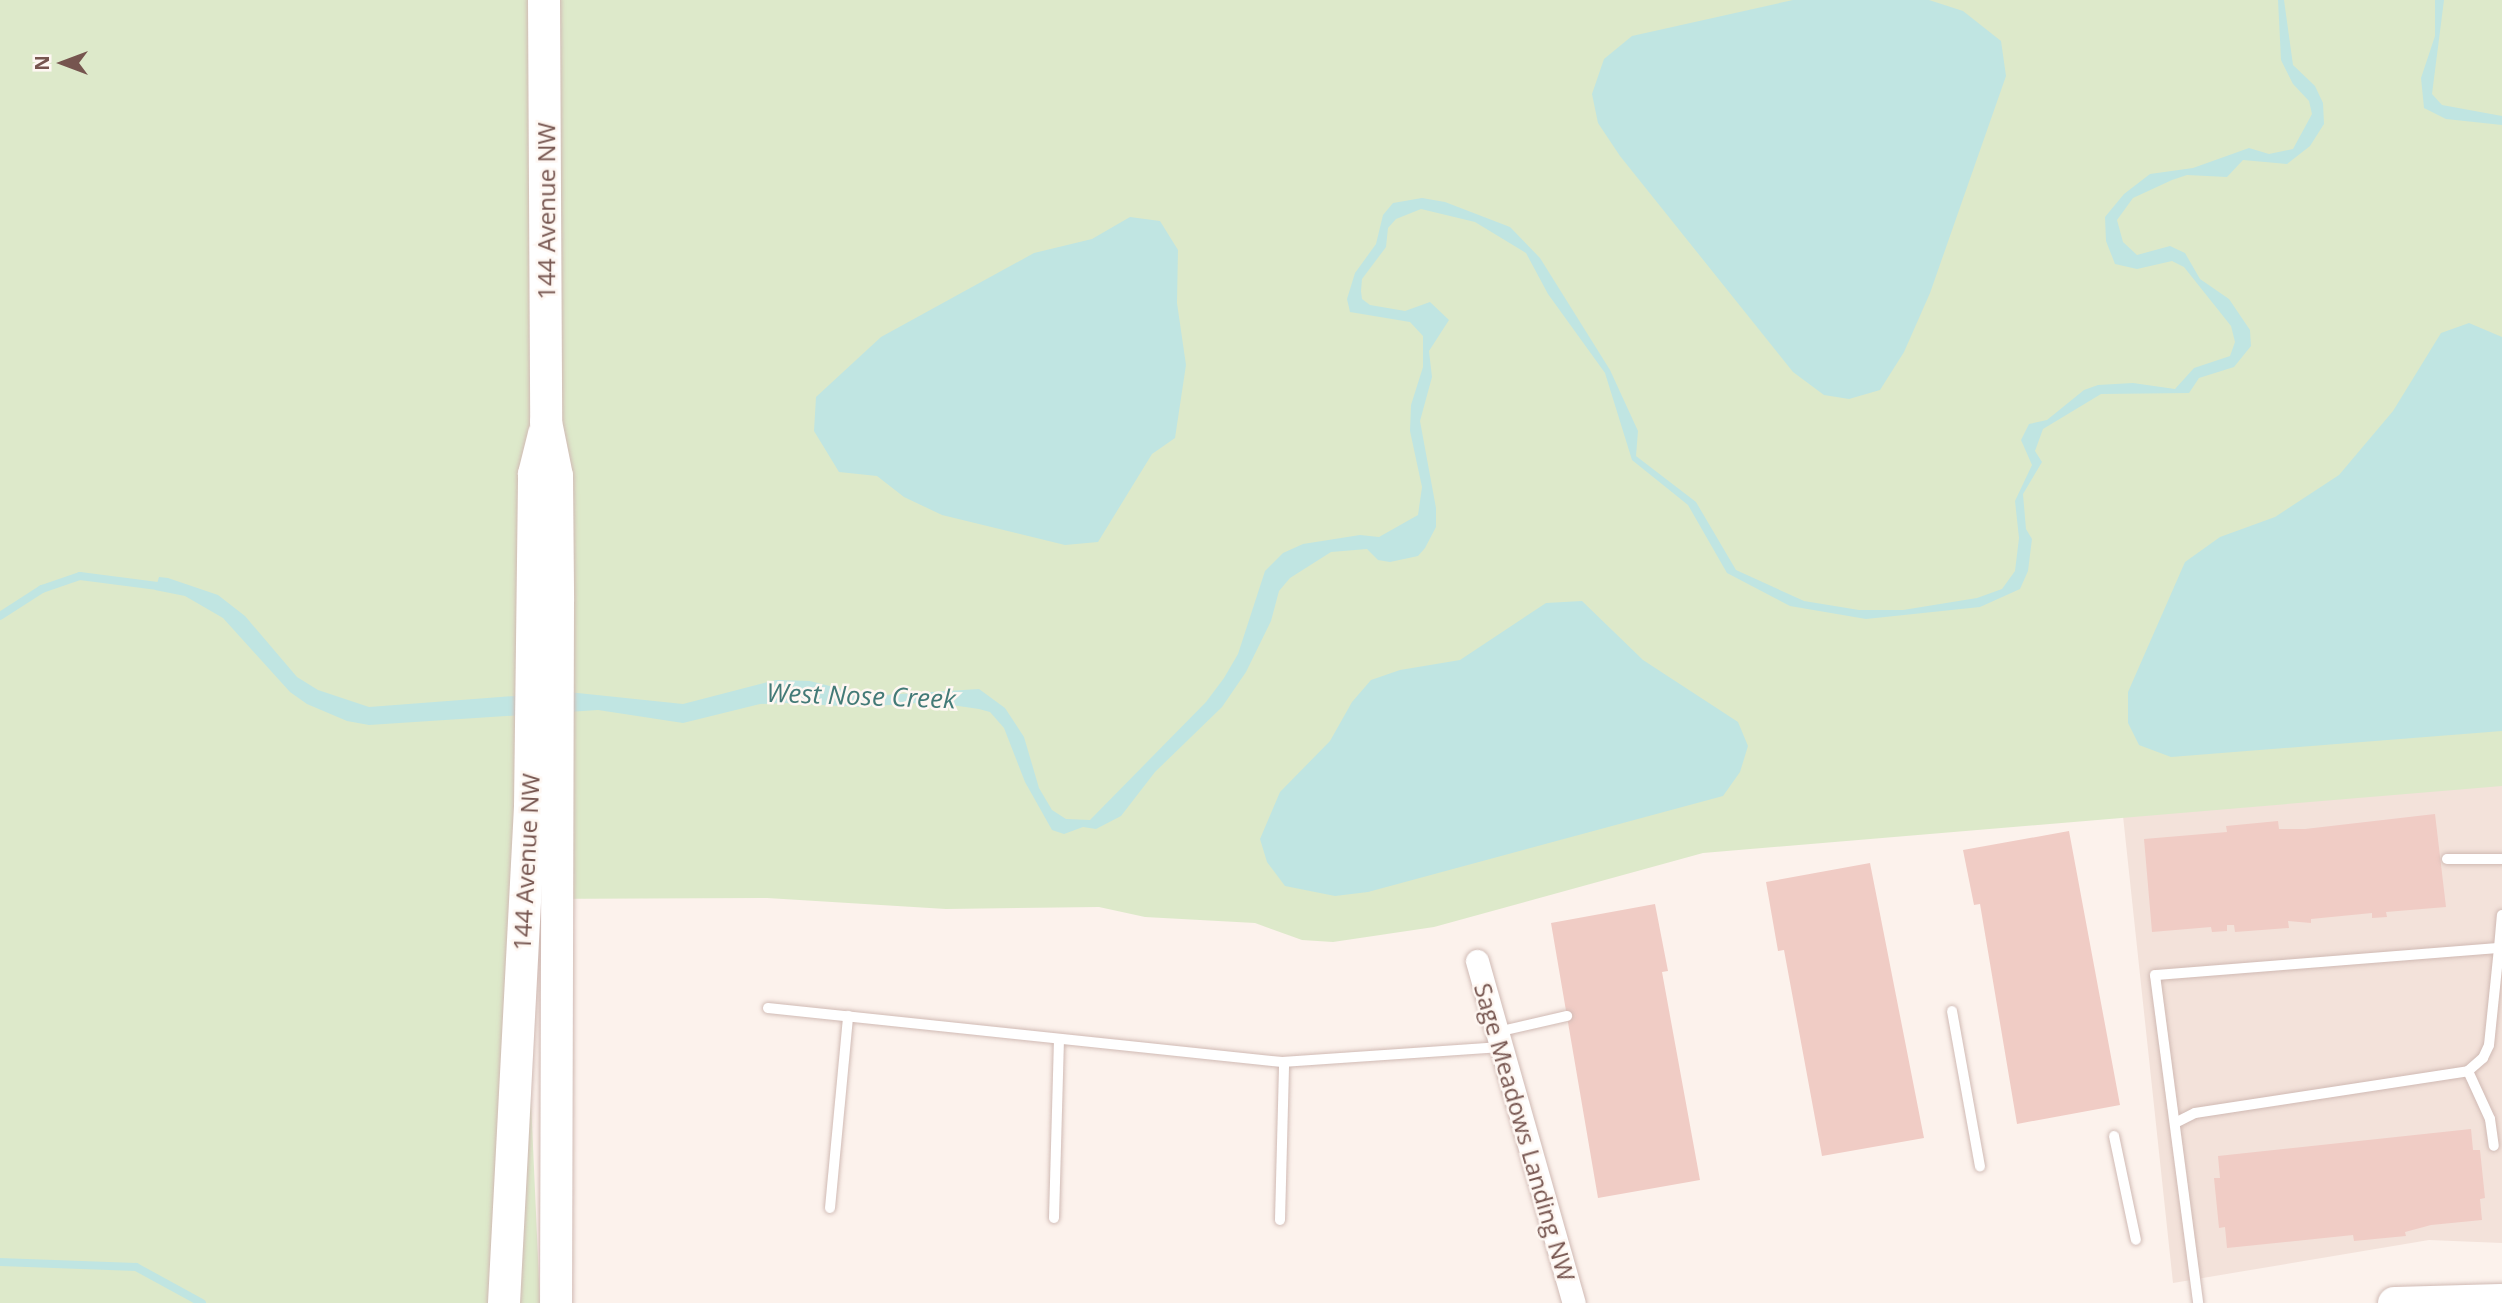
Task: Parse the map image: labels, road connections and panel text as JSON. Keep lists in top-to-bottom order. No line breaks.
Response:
{"streets":{"main road":["144 Avenue NW"],"street":["Sage Meadows Landing NW"]},"water":["West Nose Creek"],"north":"left"}
